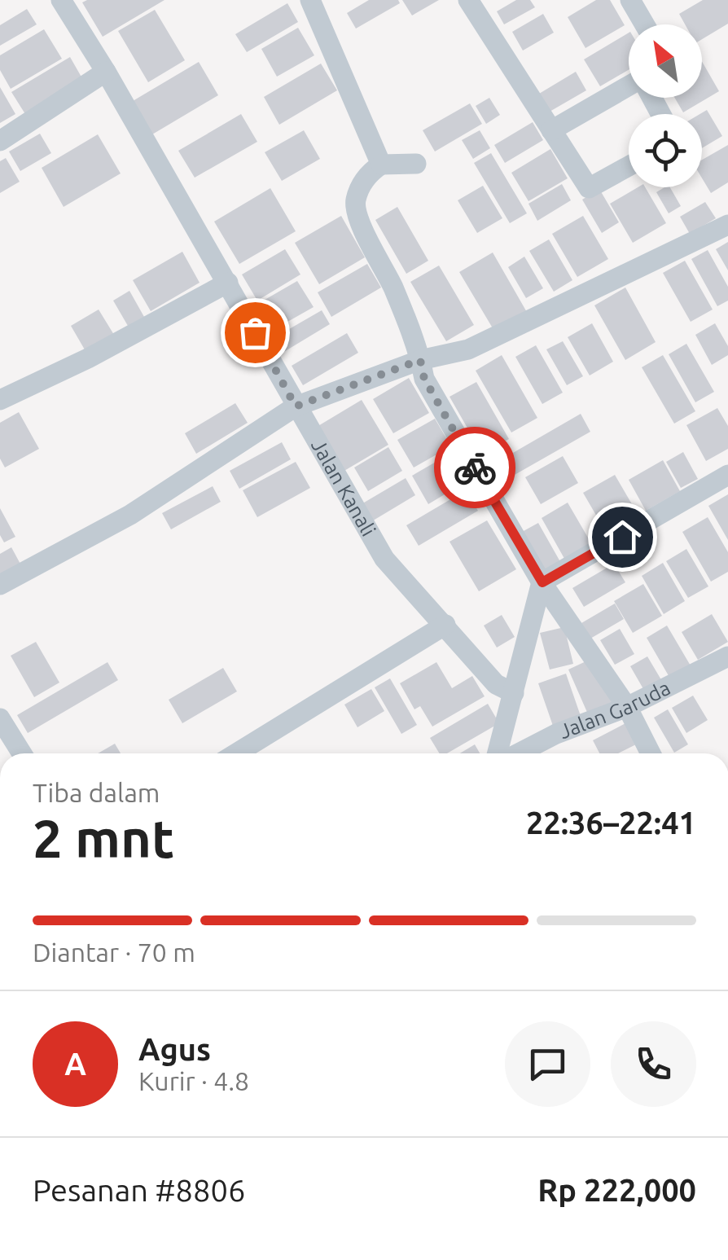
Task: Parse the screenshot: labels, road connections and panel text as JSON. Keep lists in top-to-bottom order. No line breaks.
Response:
{"streets":{"street":["Jalan Kanali","Jalan Garuda"]},"north":"top left","page":{"heading":["2 mnt","Tiba dalam","22:36–22:41"],"panel":["Agus","Kurir · 4.8","Pesanan #8806","Rp 222,000"],"bar":"Diantar · 70 m","round":"A"}}
